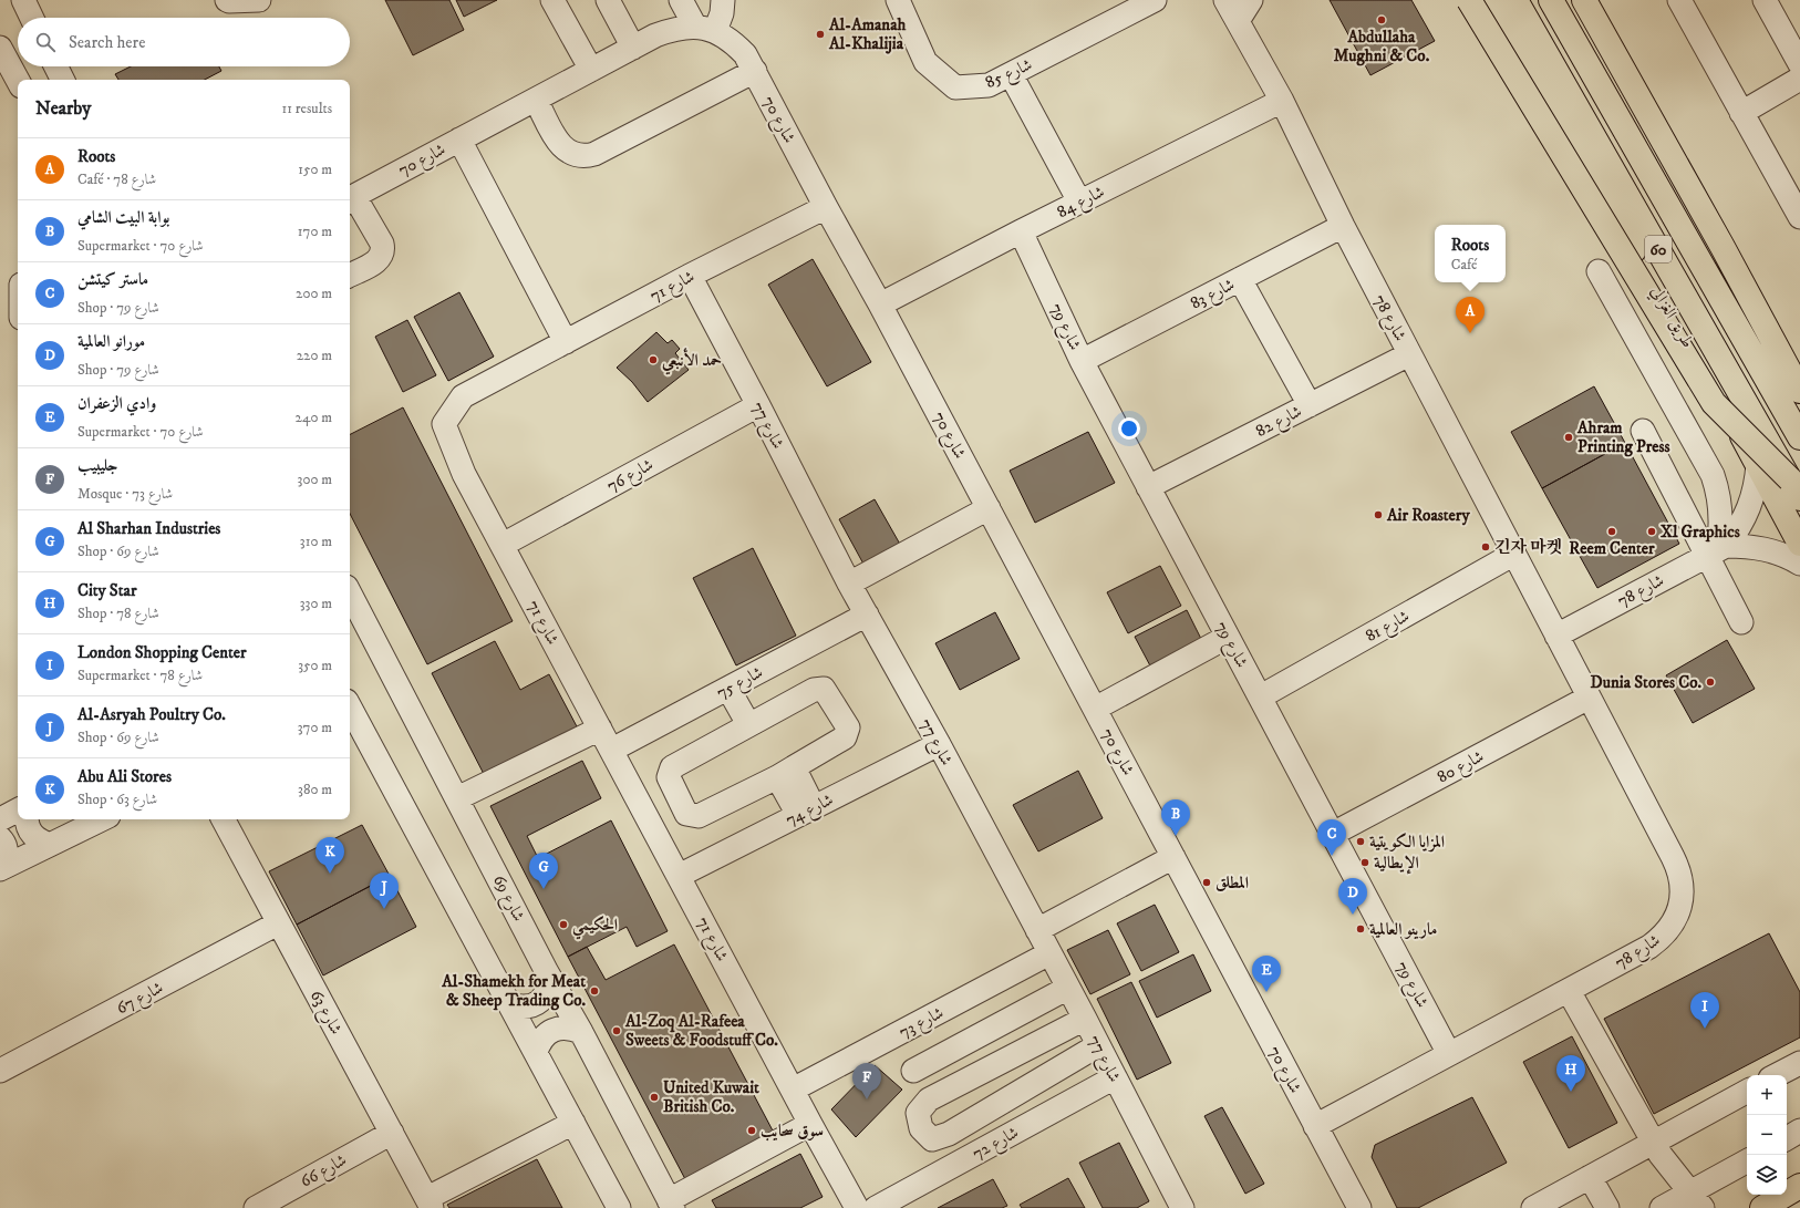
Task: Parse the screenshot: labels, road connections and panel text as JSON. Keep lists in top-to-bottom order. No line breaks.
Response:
{"streets":{"main road":["60","طريق الغزالي"],"street":["شارع 85","شارع 70","شارع 84","شارع 71","شارع 83","شارع 78","شارع 79","شارع 82","شارع 77","شارع 76","شارع 81","شارع 75","شارع 80","شارع 74","شارع 69","شارع 67","شارع 63","شارع 73","شارع 72","شارع 66"]},"crossings":[["شارع 70","شارع 84"],["شارع 70","شارع 71"],["شارع 70","شارع 78"],["شارع 84","شارع 78"],["شارع 84","شارع 79"],["شارع 71","شارع 77"],["شارع 71","شارع 76"],["شارع 71","شارع 75"],["شارع 71","شارع 74"],["شارع 71","شارع 73"],["شارع 83","شارع 78"],["شارع 83","شارع 79"],["طريق الغزالي","شارع 78"],["شارع 78","شارع 79"],["شارع 78","شارع 82"],["شارع 78","شارع 81"],["شارع 78","شارع 80"],["شارع 79","شارع 82"],["شارع 79","شارع 81"],["شارع 79","شارع 80"],["شارع 77","شارع 76"],["شارع 77","شارع 75"],["شارع 77","شارع 74"],["شارع 77","شارع 73"],["شارع 77","شارع 72"],["شارع 67","شارع 63"],["شارع 63","شارع 66"]],"places":["Abdullaha Mughni & Co.","Al-Amanah Al-Khalijia","حمد الأنبعي","Ahram Printing Press","Air Roastery","Reem Center","Xl Graphics","긴자 마켓","Dunia Stores Co.","المزايا الكويتية","الإيطالية","المطلق","الحكيمي","مارينو العالمية","Al-Shamekh for Meat & Sheep Trading Co.","Al-Zoq Al-Rafeea Sweets & Foodstuff Co.","United Kuwait British Co.","سوق سحايب"],"page":{"search":"Search here","heading":["Nearby","11 results"],"list":[{"mark":"A","name":"Roots","note":"Café · شارع 78","value":"150 m"},{"mark":"B","name":"بوابة البيت الشامي","note":"Supermarket · شارع 70","value":"170 m"},{"mark":"C","name":"ماستر كيتشن","note":"Shop · شارع 79","value":"200 m"},{"mark":"D","name":"مورانو العالمية","note":"Shop · شارع 79","value":"220 m"},{"mark":"E","name":"وادي الزعفران","note":"Supermarket · شارع 70","value":"240 m"},{"mark":"F","name":"جليبيب","note":"Mosque · شارع 73","value":"300 m"},{"mark":"G","name":"Al Sharhan Industries","note":"Shop · شارع 69","value":"310 m"},{"mark":"H","name":"City Star","note":"Shop · شارع 78","value":"330 m"},{"mark":"I","name":"London Shopping Center","note":"Supermarket · شارع 78","value":"350 m"},{"mark":"J","name":"Al-Asryah Poultry Co.","note":"Shop · شارع 69","value":"370 m"},{"mark":"K","name":"Abu Ali Stores","note":"Shop · شارع 63","value":"380 m"}],"popup":["Roots","Café"],"pins":["A","B","C","K","G","J","D","E","I","H","F"],"map_buttons":["+","−"]}}
